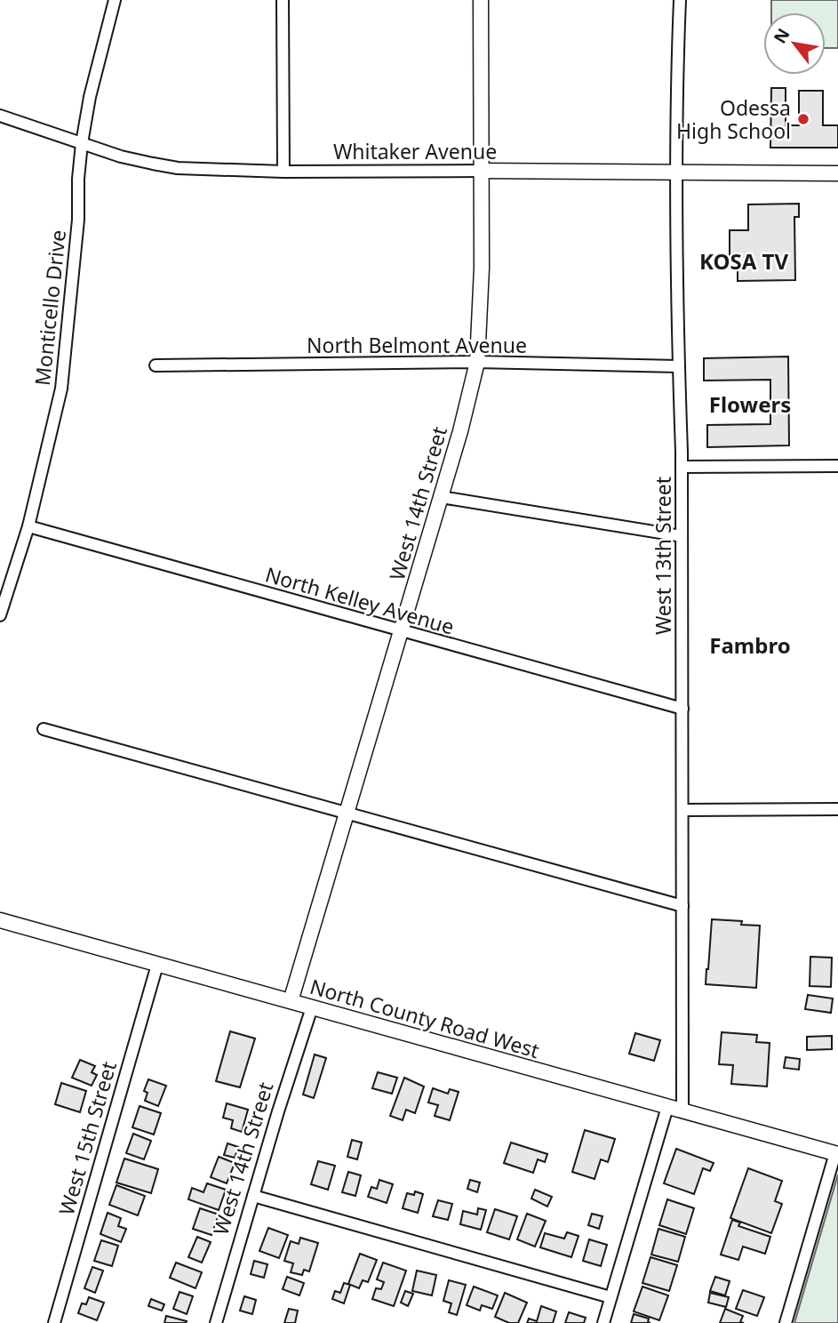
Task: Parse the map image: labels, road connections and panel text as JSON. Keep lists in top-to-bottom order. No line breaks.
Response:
{"streets":{"street":["Whitaker Avenue","Monticello Drive","North Belmont Avenue","West 14th Street","West 13th Street","North Kelley Avenue","North County Road West","West 15th Street"]},"crossings":[["Whitaker Avenue","Monticello Drive"],["Whitaker Avenue","West 14th Street"],["Whitaker Avenue","West 13th Street"],["Monticello Drive","North Kelley Avenue"],["North Belmont Avenue","West 14th Street"],["North Belmont Avenue","West 13th Street"],["West 14th Street","North Kelley Avenue"],["West 14th Street","North County Road West"],["West 13th Street","North Kelley Avenue"],["West 13th Street","North County Road West"],["North County Road West","West 15th Street"]],"districts":["KOSA TV","Flowers","Fambro"],"places":["Odessa High School"],"north":"top left"}
